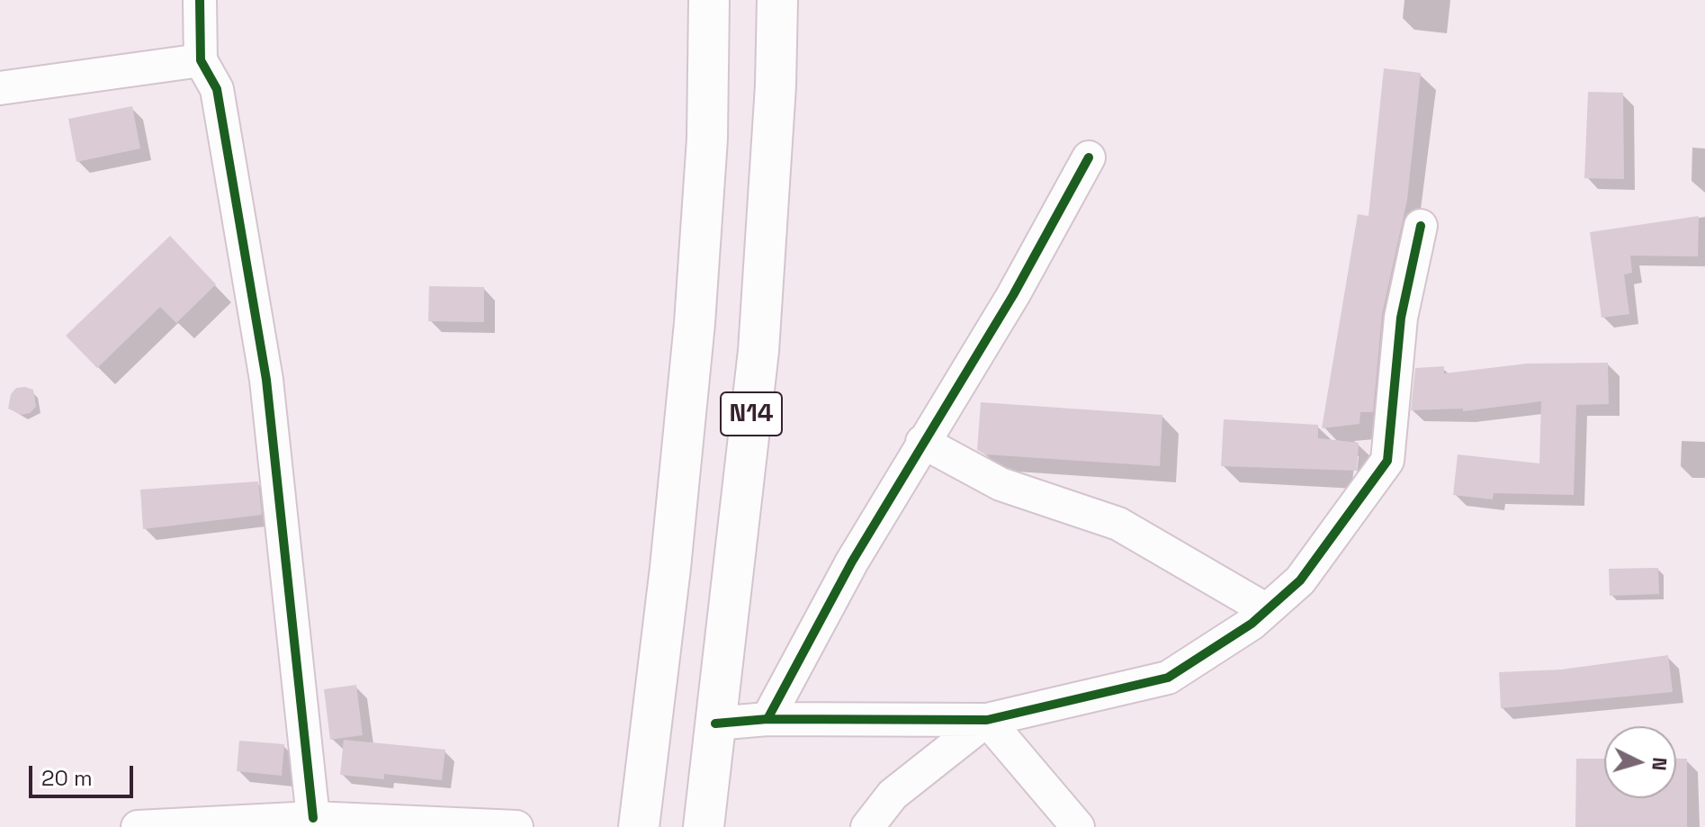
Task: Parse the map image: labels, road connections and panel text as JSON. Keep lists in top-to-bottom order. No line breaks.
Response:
{"streets":{"main road":["N14"]},"scale_bar":"20 m","north":"right"}
